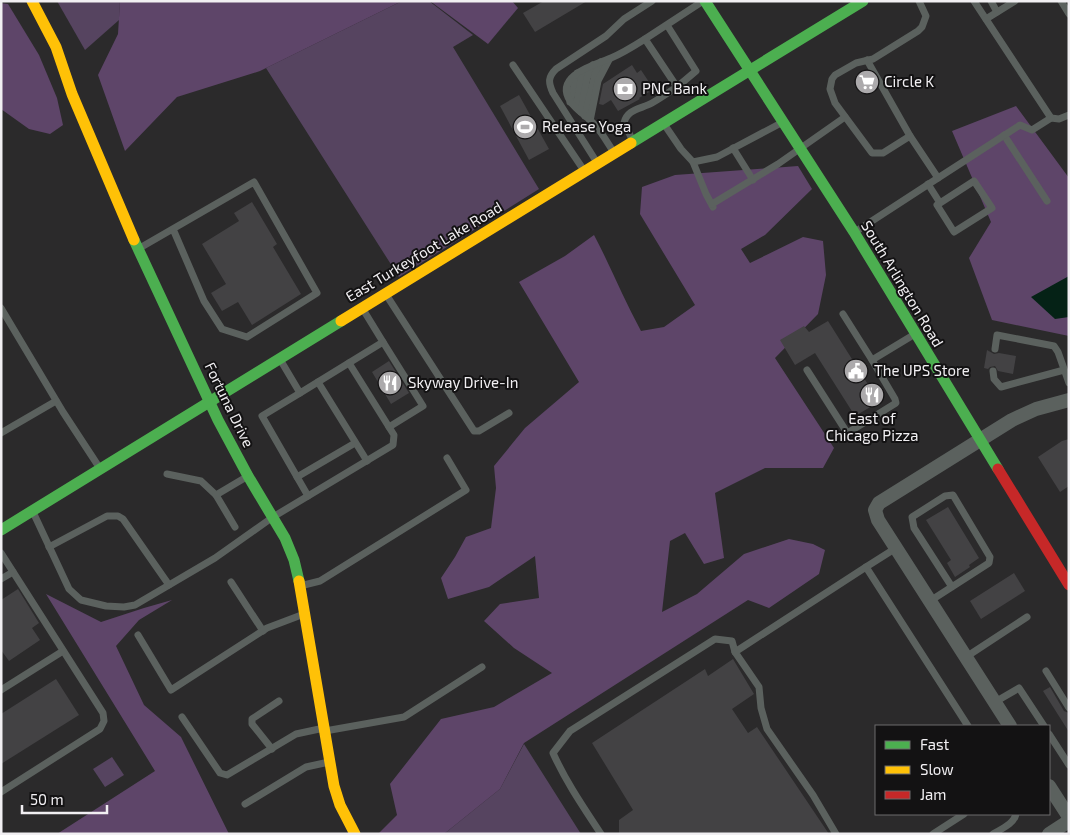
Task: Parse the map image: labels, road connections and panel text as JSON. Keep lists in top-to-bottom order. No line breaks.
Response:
{"streets":{"main road":["East Turkeyfoot Lake Road","South Arlington Road","Fortuna Drive"]},"crossings":[["East Turkeyfoot Lake Road","South Arlington Road"],["East Turkeyfoot Lake Road","Fortuna Drive"]],"places":{"supermarket":["Circle K"],"bank":["PNC Bank"],"sports":["Release Yoga"],"public building":["The UPS Store"],"restaurant":["Skyway Drive-In","East of Chicago Pizza"]},"legend":["Fast","Slow","Jam"],"scale_bar":"50 m"}
